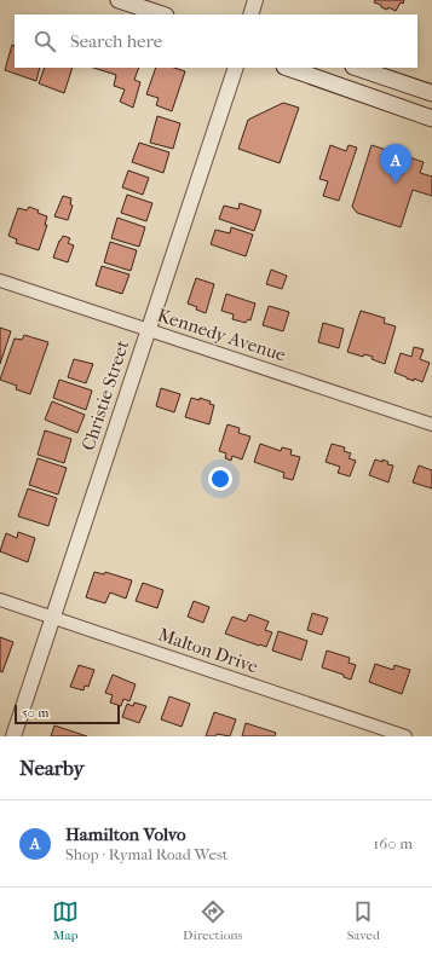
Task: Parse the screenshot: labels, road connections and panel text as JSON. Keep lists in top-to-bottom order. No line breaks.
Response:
{"streets":{"street":["Kennedy Avenue","Christie Street","Malton Drive"]},"crossings":[["Kennedy Avenue","Christie Street"],["Christie Street","Malton Drive"]],"scale_bar":"50 m","page":{"search":"Search here","pins":"A","scale":"50 m","heading":"Nearby","list":[{"mark":"A","name":"Hamilton Volvo","note":"Shop · Rymal Road West","value":"160 m"}],"nav":["Map","Directions","Saved"]}}
